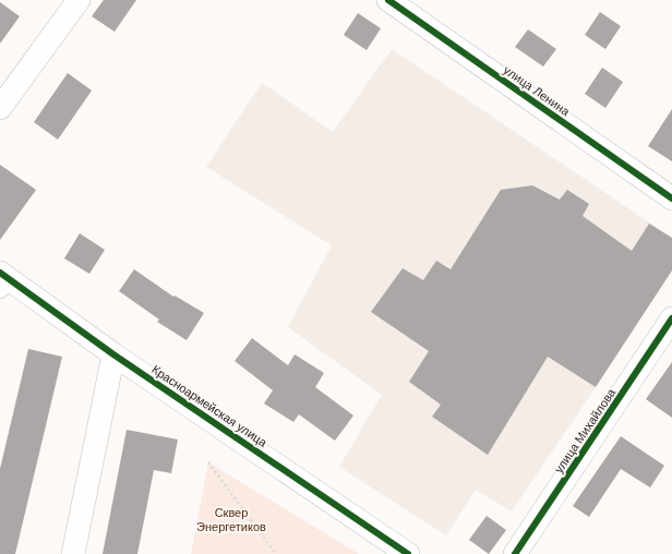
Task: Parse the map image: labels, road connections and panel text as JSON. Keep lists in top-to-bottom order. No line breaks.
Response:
{"streets":{"street":["улица Ленина","Красноармейская улица","улица Михайлова"]},"parks":["Сквер Энергетиков"]}
